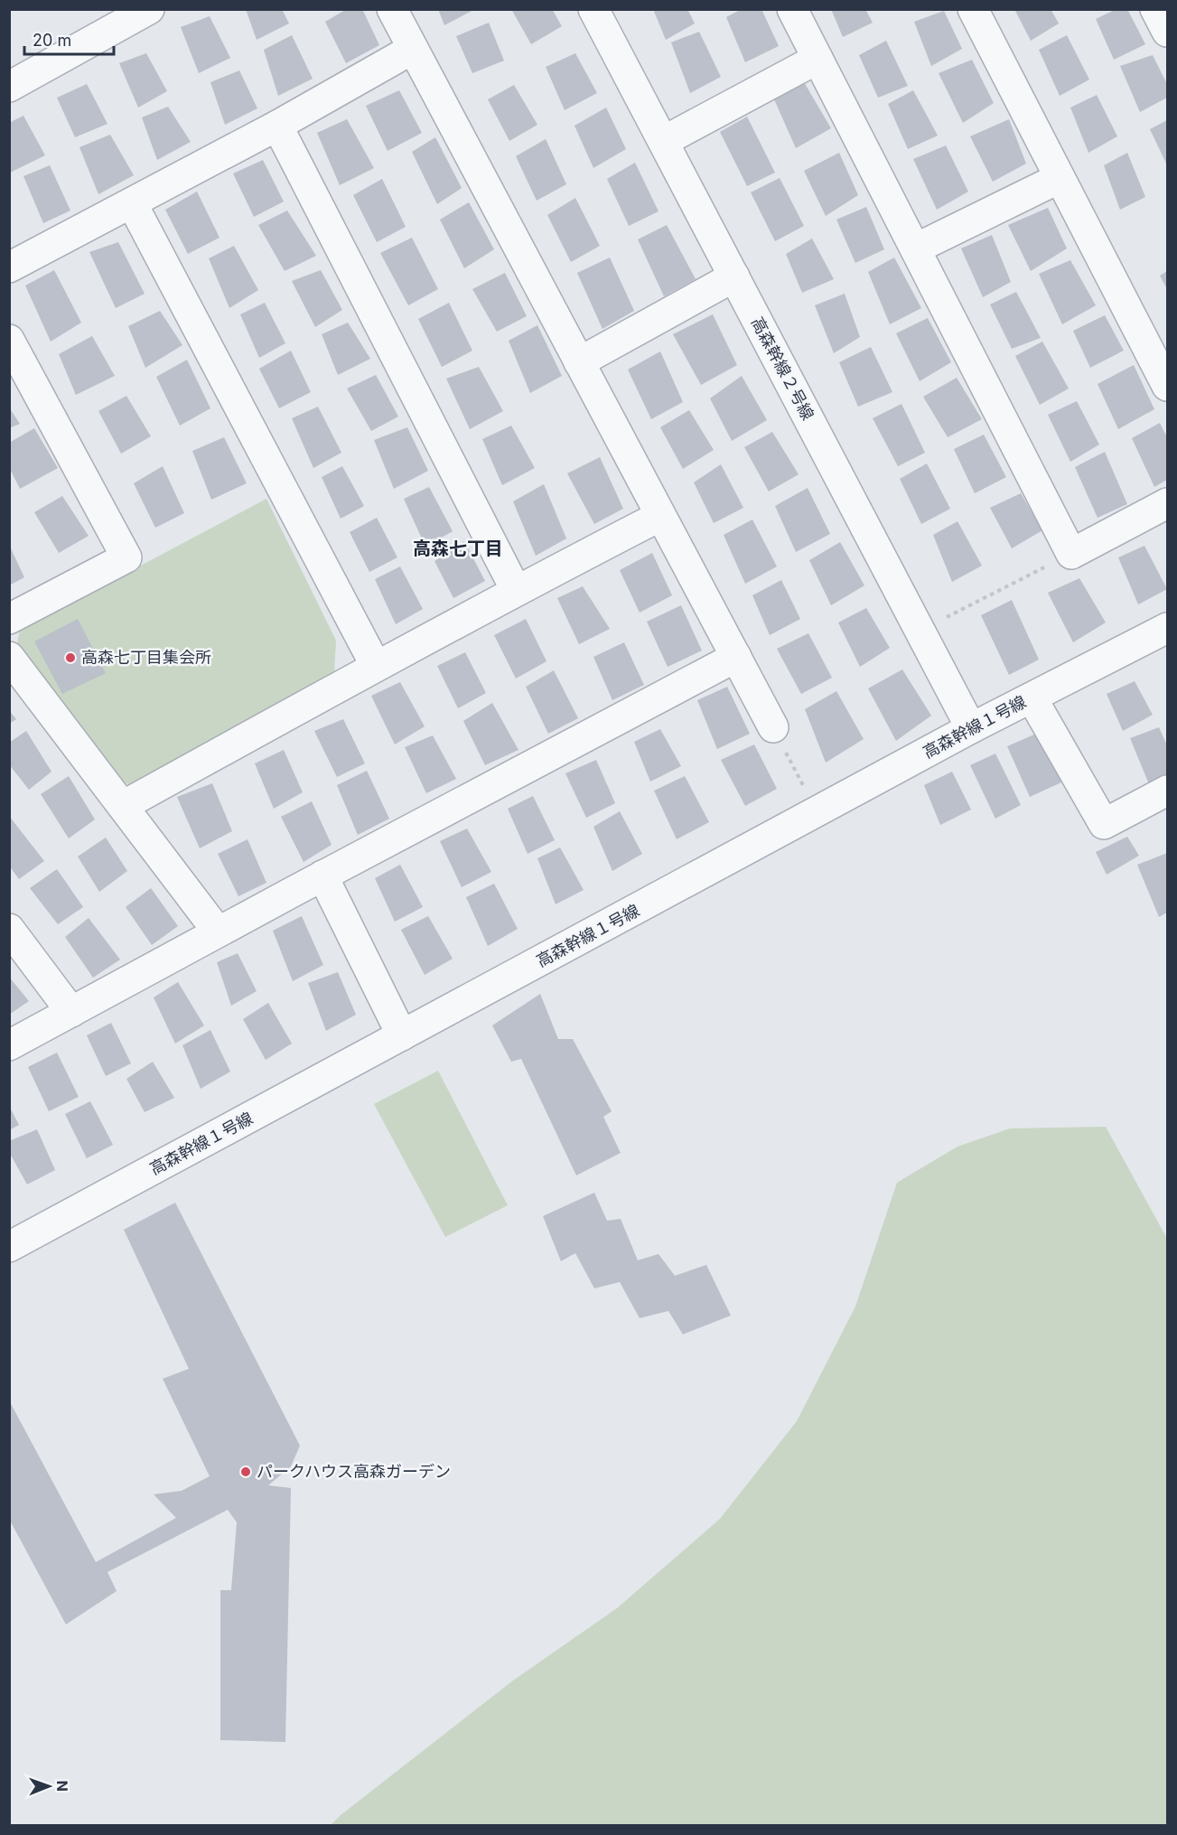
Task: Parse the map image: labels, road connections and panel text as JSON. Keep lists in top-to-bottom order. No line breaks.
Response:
{"streets":{"street":["高森幹線２号線","高森幹線１号線"]},"crossings":[["高森幹線２号線","高森幹線１号線"]],"districts":["高森七丁目"],"places":["高森七丁目集会所","パークハウス高森ガーデン"],"scale_bar":"20 m","north":"right"}
